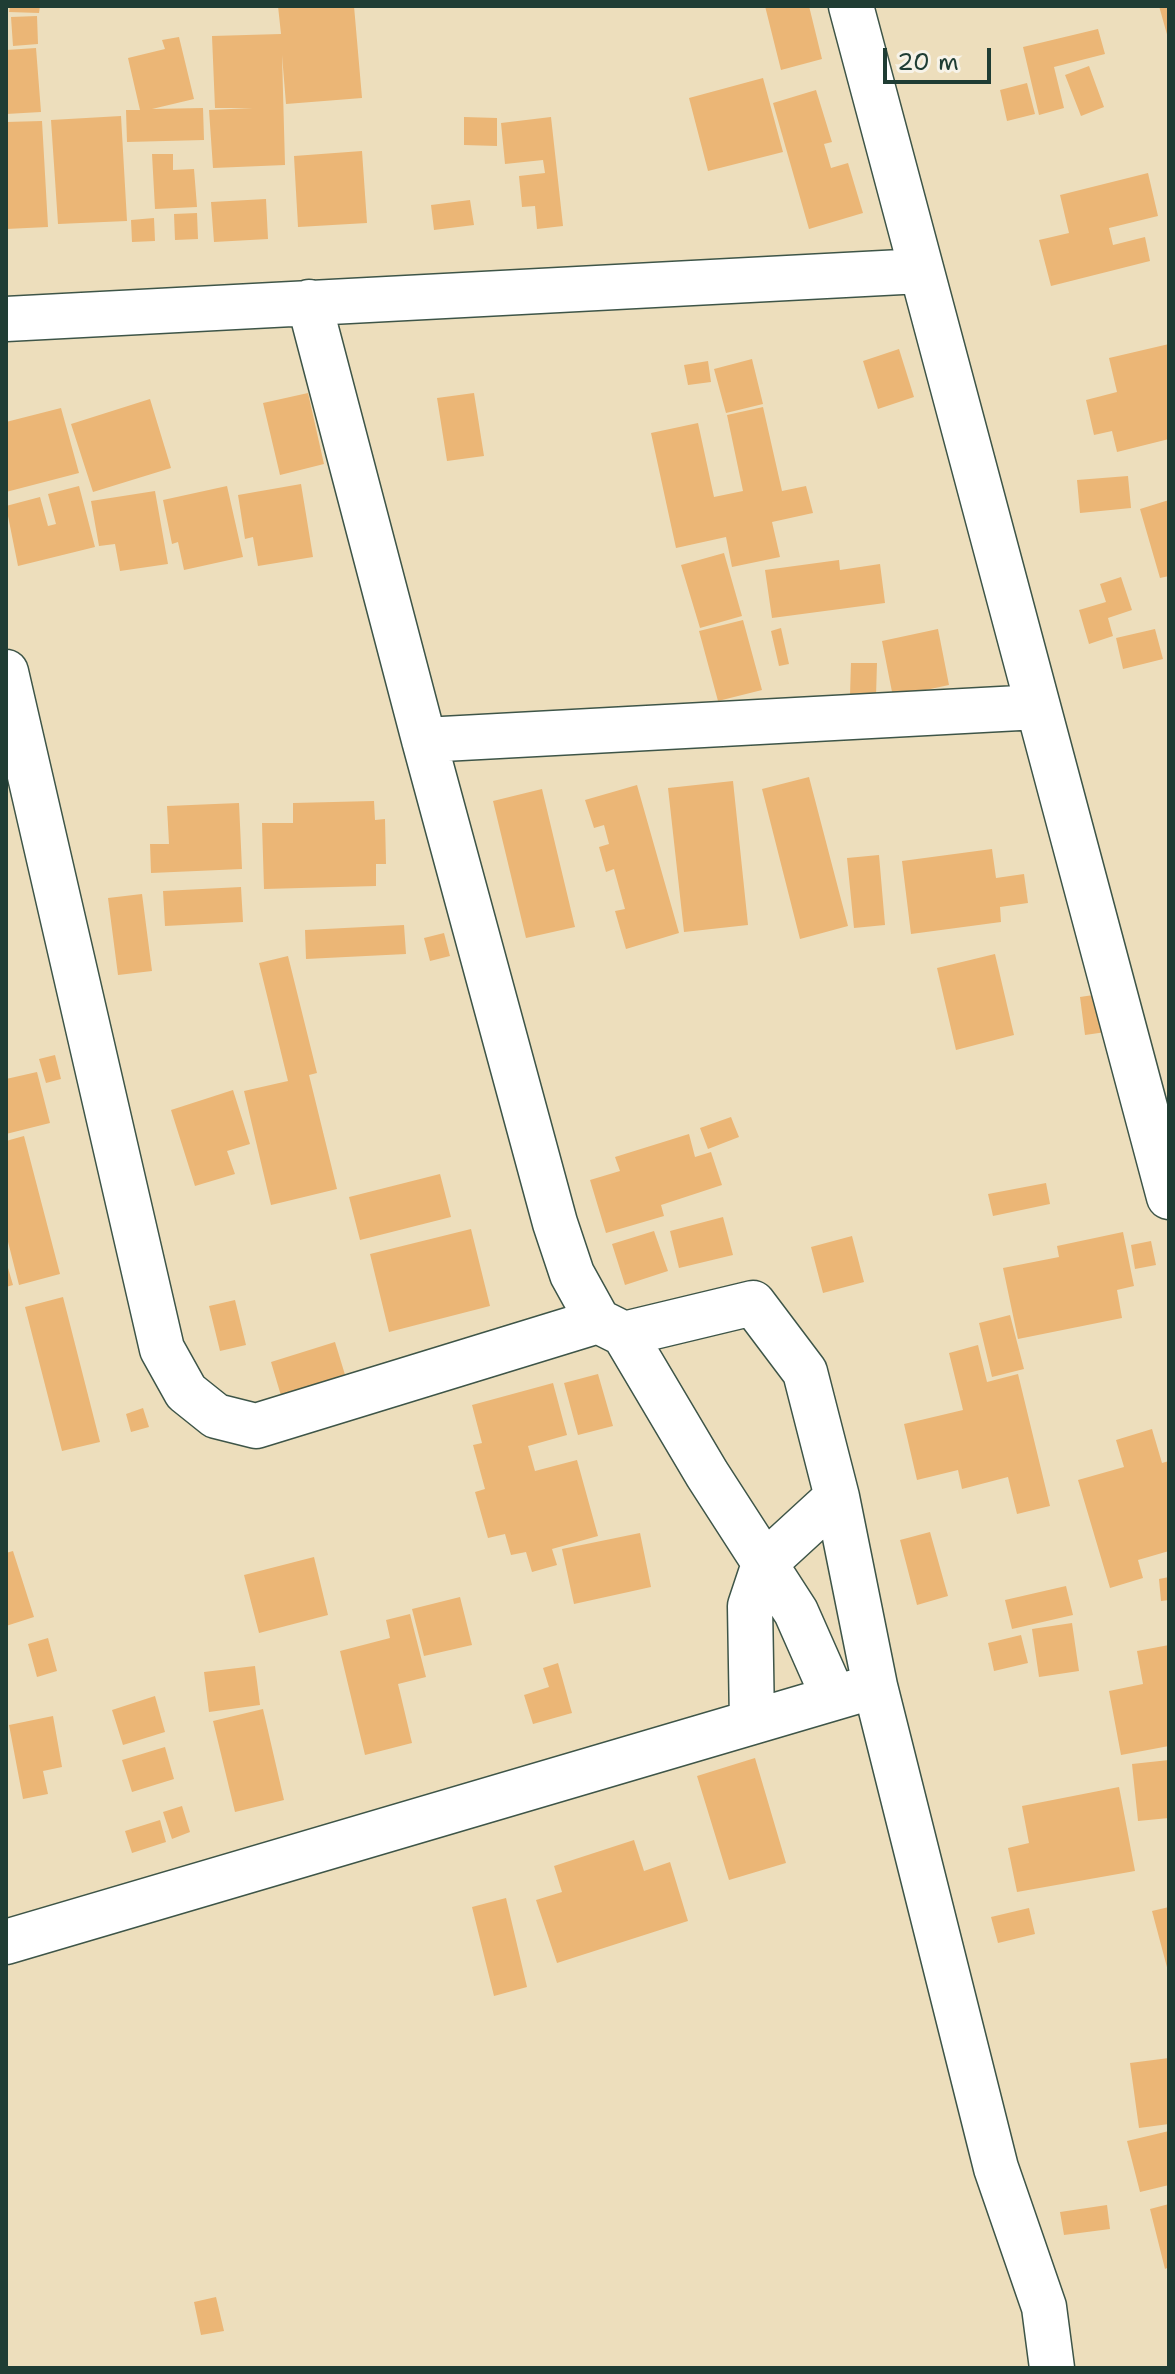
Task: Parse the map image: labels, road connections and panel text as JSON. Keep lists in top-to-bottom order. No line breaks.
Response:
{"scale_bar":"20 m"}
